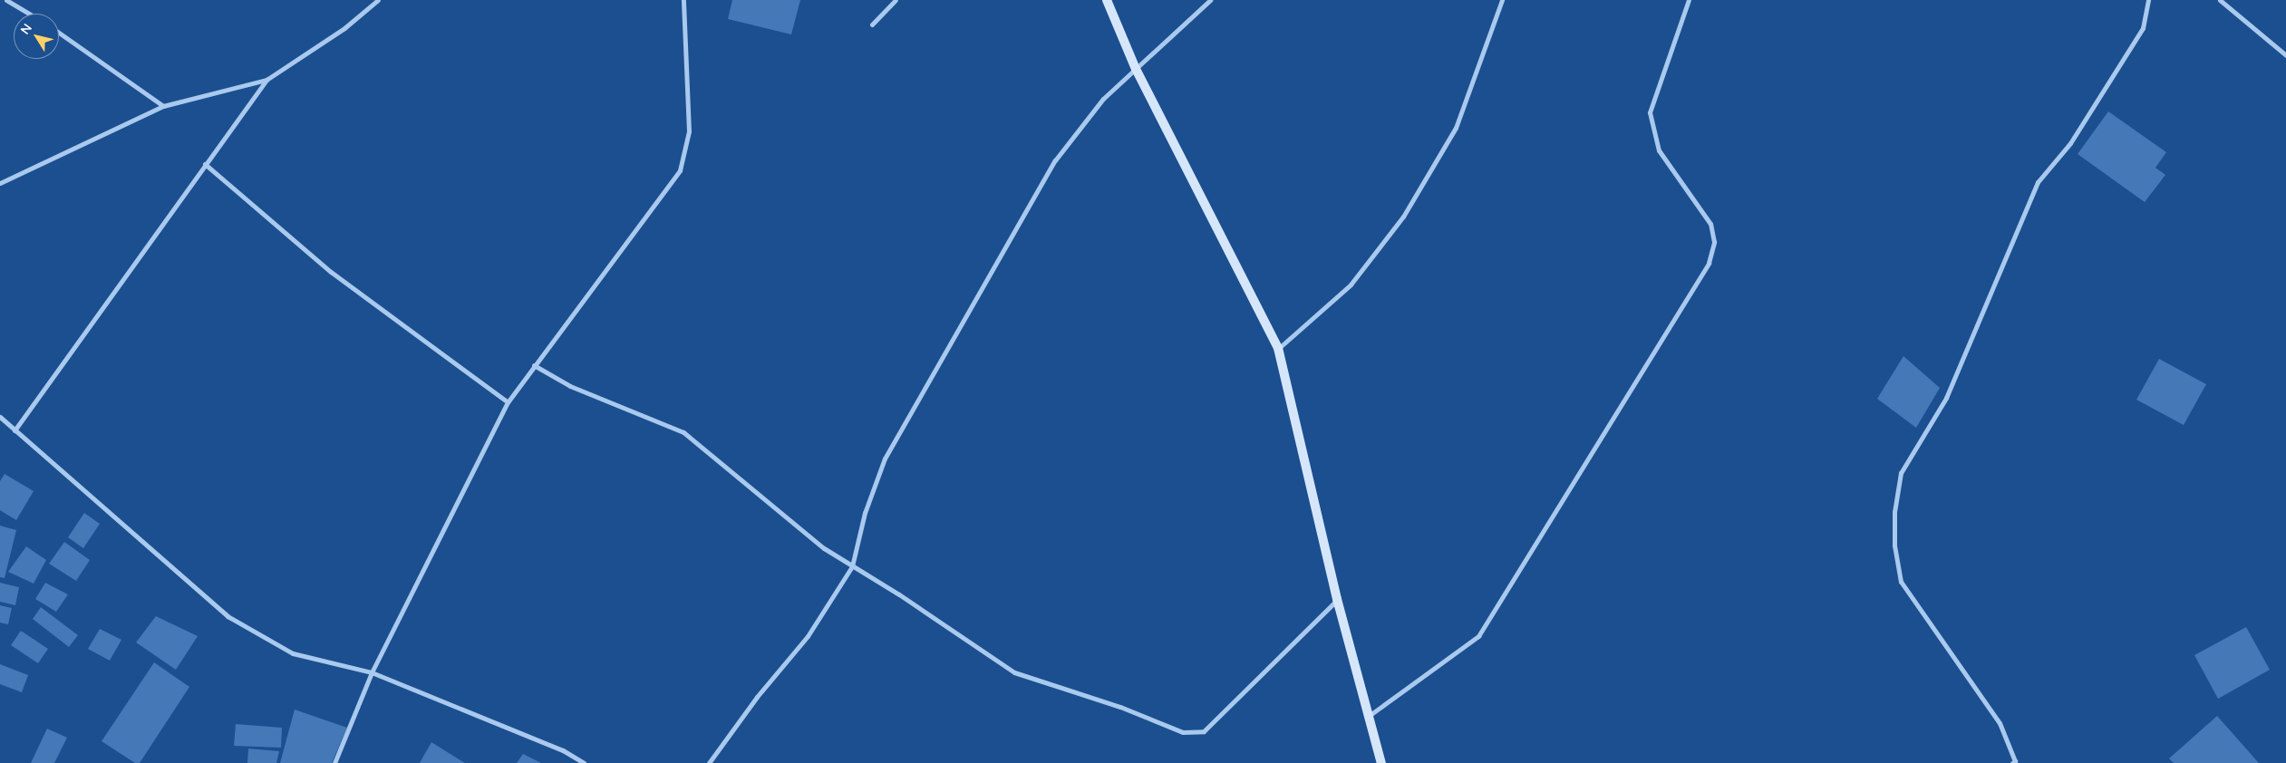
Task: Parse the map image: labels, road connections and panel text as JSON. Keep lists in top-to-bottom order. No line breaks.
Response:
{"north":"top left"}
